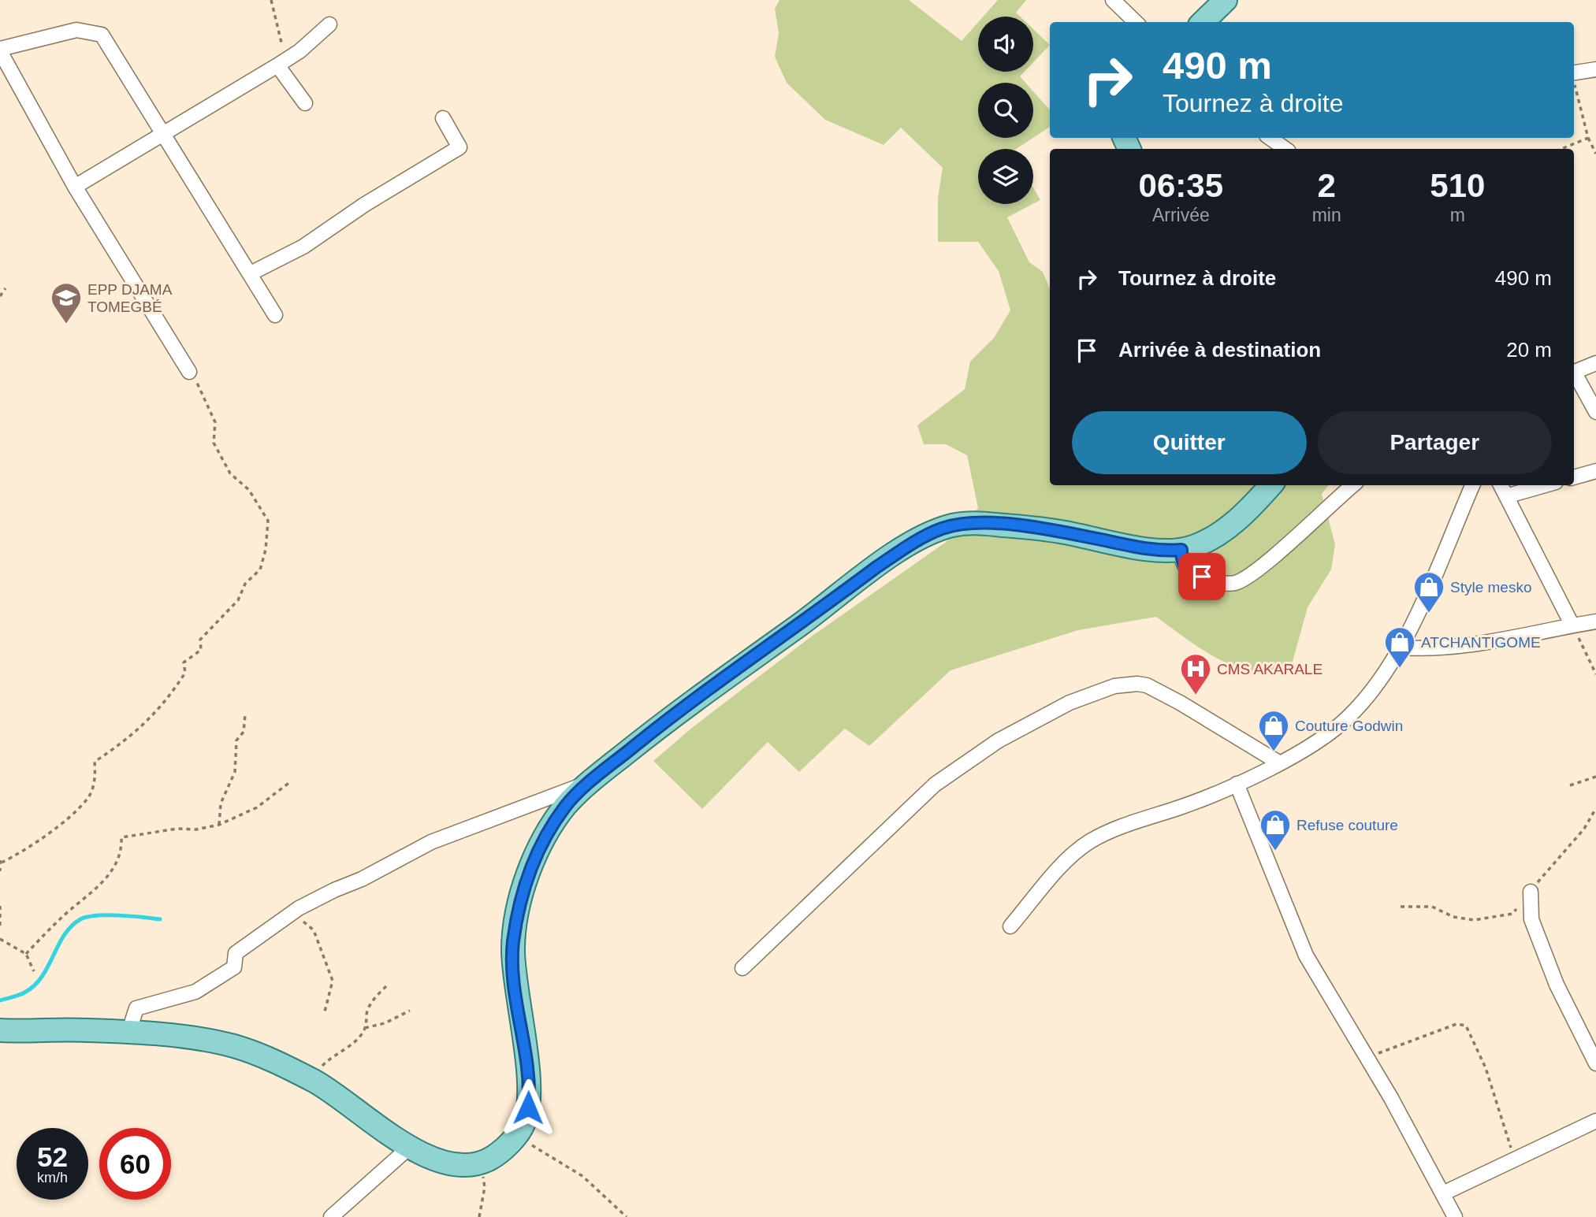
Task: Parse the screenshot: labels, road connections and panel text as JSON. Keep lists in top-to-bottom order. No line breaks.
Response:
{"places":{"school or university":["EPP DJAMA TOMEGBÉ"],"shop":["Style mesko","ATCHANTIGOME","Couture Godwin","Refuse couture"],"hospital":["CMS AKARALE"]},"page":{"turn":["490 m","Tournez à droite"],"eta":["06:35","Arrivée","2","min","510","m"],"list":[{"name":"Tournez à droite","value":"490 m"},{"name":"Arrivée à destination","value":"20 m"}],"buttons":["Quitter","Partager"],"speed":"52 km/h","limit":"60"}}
